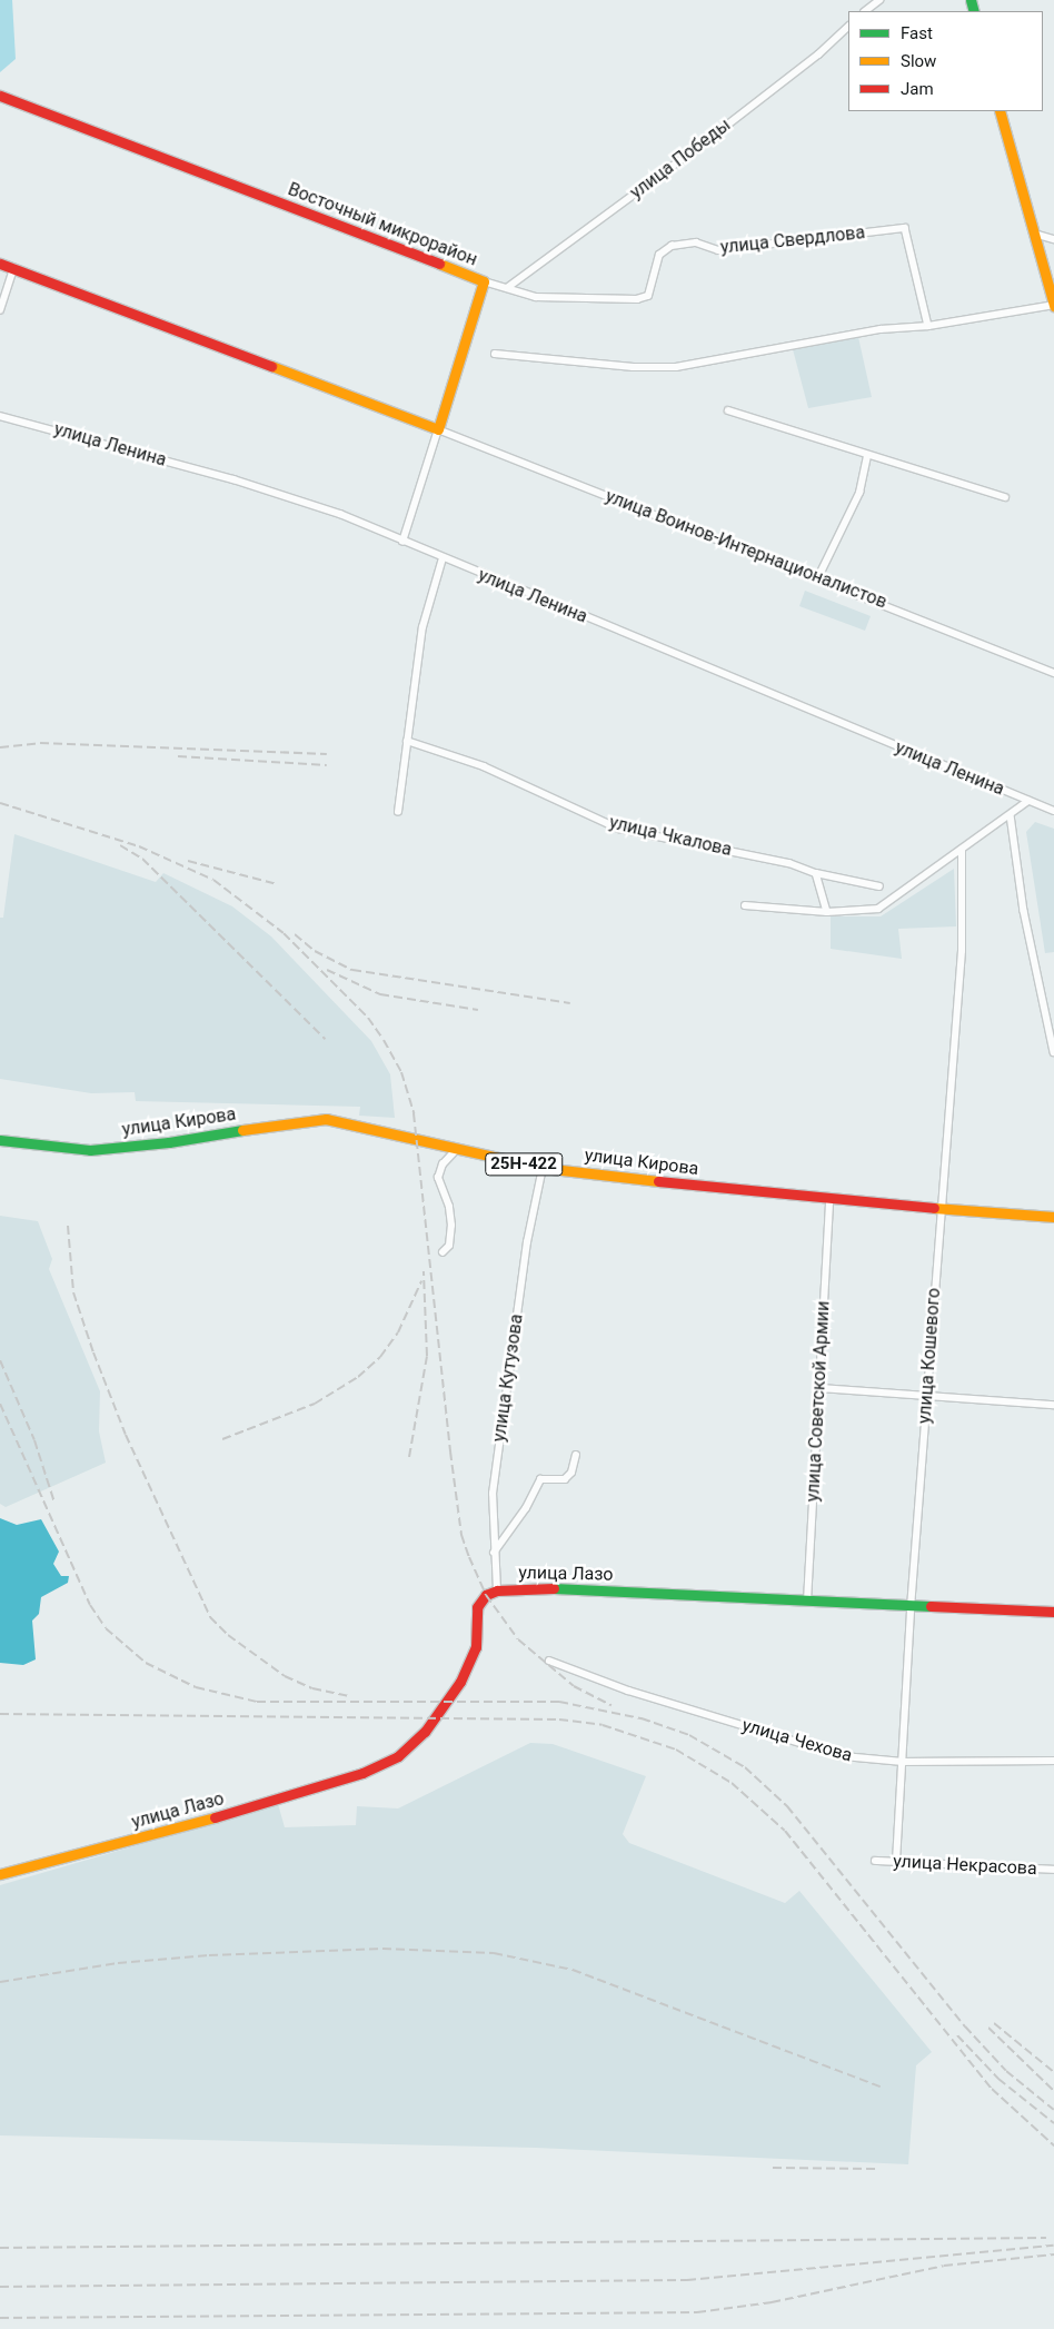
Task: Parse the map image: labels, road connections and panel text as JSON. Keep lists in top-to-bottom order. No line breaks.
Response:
{"streets":{"street":["улица Победы","Восточный микрорайон","улица Свердлова","улица Ленина","улица Воинов-Интернационалистов","улица Чкалова","улица Кирова","25Н-422","улица Кошевого","улица Кутузова","улица Советской Армии","улица Лазо","улица Чехова","улица Некрасова"]},"crossings":[["улица Победы","улица Свердлова"],["Восточный микрорайон","улица Свердлова"],["Восточный микрорайон","улица Воинов-Интернационалистов"],["улица Кирова","улица Кошевого"],["улица Кирова","улица Кутузова"],["улица Кирова","улица Советской Армии"],["улица Кошевого","улица Лазо"],["улица Кошевого","улица Чехова"],["улица Кошевого","улица Некрасова"],["улица Кутузова","улица Лазо"],["улица Советской Армии","улица Лазо"]],"legend":["Fast","Slow","Jam"]}
